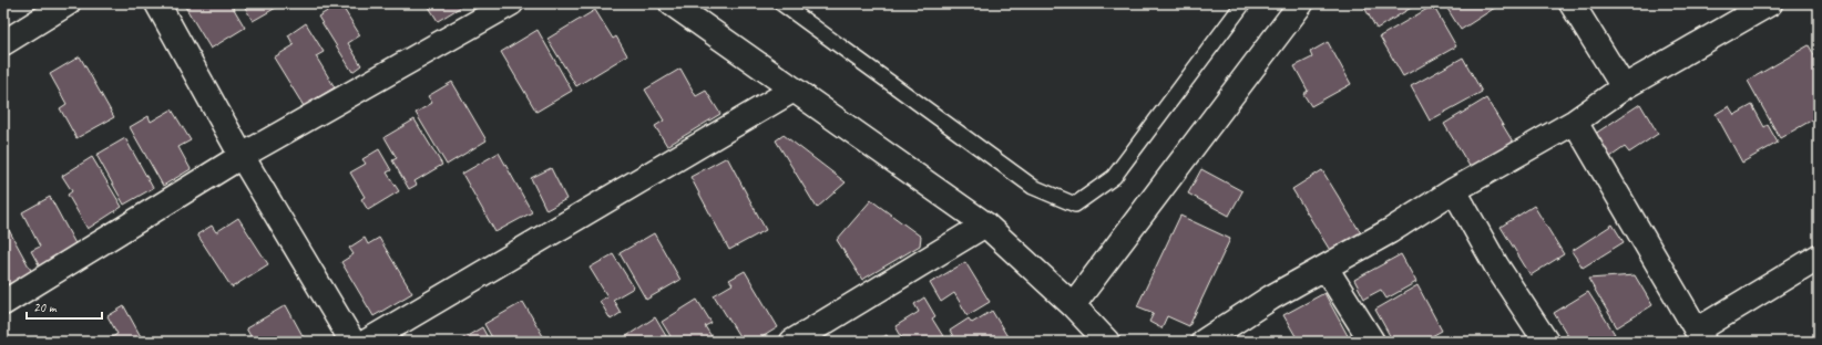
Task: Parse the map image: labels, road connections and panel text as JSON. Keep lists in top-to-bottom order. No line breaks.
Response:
{"scale_bar":"20 m"}
